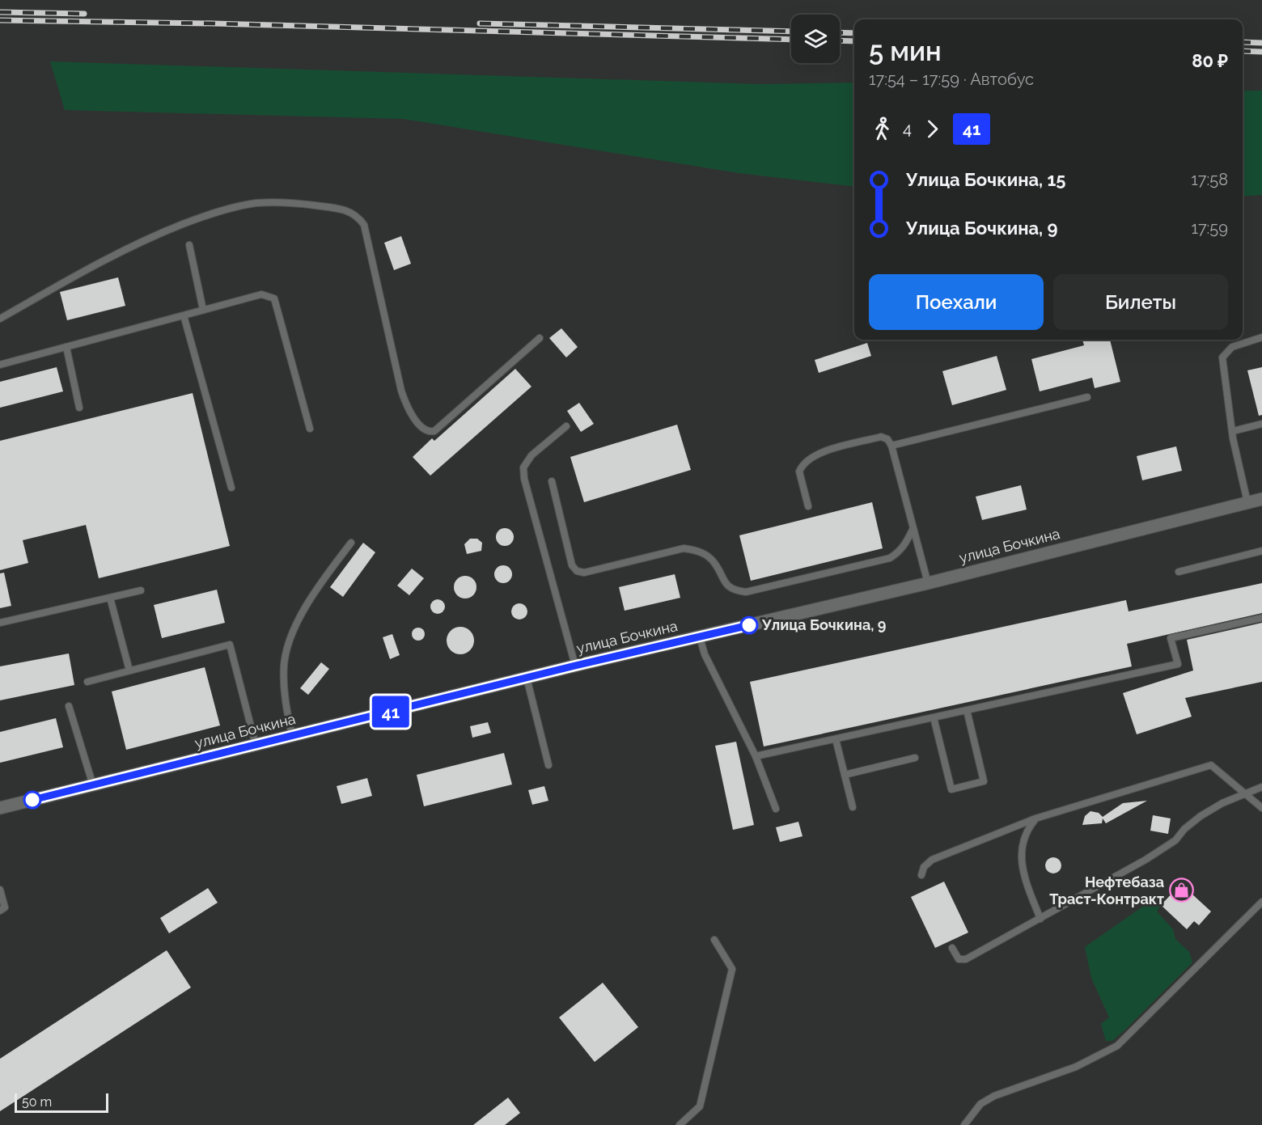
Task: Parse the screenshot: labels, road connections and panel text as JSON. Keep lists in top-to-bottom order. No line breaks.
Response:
{"streets":{"street":["улица Бочкина"]},"places":{"other":["Улица Бочкина, 9"],"shop":["Нефтебаза Траст-Контракт"]},"lines":["bus line 41"],"scale_bar":"50 m","page":{"on_map":"41","heading":["5 мин","17:54 – 17:59 · Автобус","80 ₽"],"legs":["4","41"],"list":[{"name":"Улица Бочкина, 15","value":"17:58"},{"name":"Улица Бочкина, 9","value":"17:59"}],"buttons":["Поехали","Билеты"],"scale":"50 m"}}
